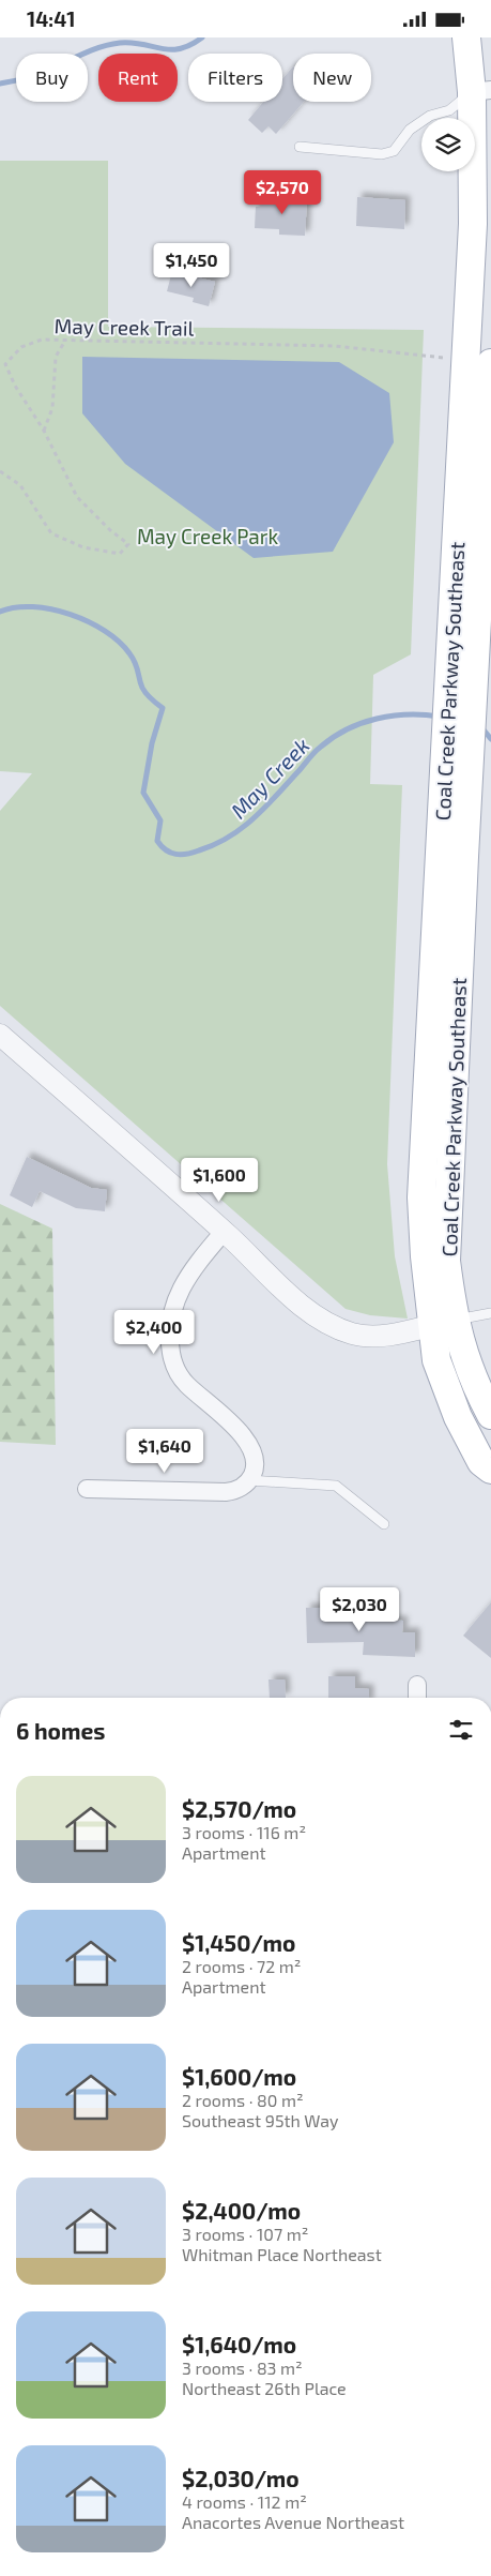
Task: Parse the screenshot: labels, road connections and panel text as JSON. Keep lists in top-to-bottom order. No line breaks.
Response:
{"streets":{"main road":["Coal Creek Parkway Southeast"],"path":["May Creek Trail"]},"water":["May Creek"],"parks":["May Creek Park"],"page":{"status":"14:41","chip":["Buy","Rent","Filters","New"],"price":["$2,570","$1,450","$1,600","$2,400","$1,640","$2,030"],"heading":"6 homes","list":[{"name":"$2,570/mo","note":"3 rooms · 116 m² · Apartment"},{"name":"$1,450/mo","note":"2 rooms · 72 m² · Apartment"},{"name":"$1,600/mo","note":"2 rooms · 80 m² · Southeast 95th Way"},{"name":"$2,400/mo","note":"3 rooms · 107 m² · Whitman Place Northeast"},{"name":"$1,640/mo","note":"3 rooms · 83 m² · Northeast 26th Place"},{"name":"$2,030/mo","note":"4 rooms · 112 m² · Anacortes Avenue Northeast"}]}}
